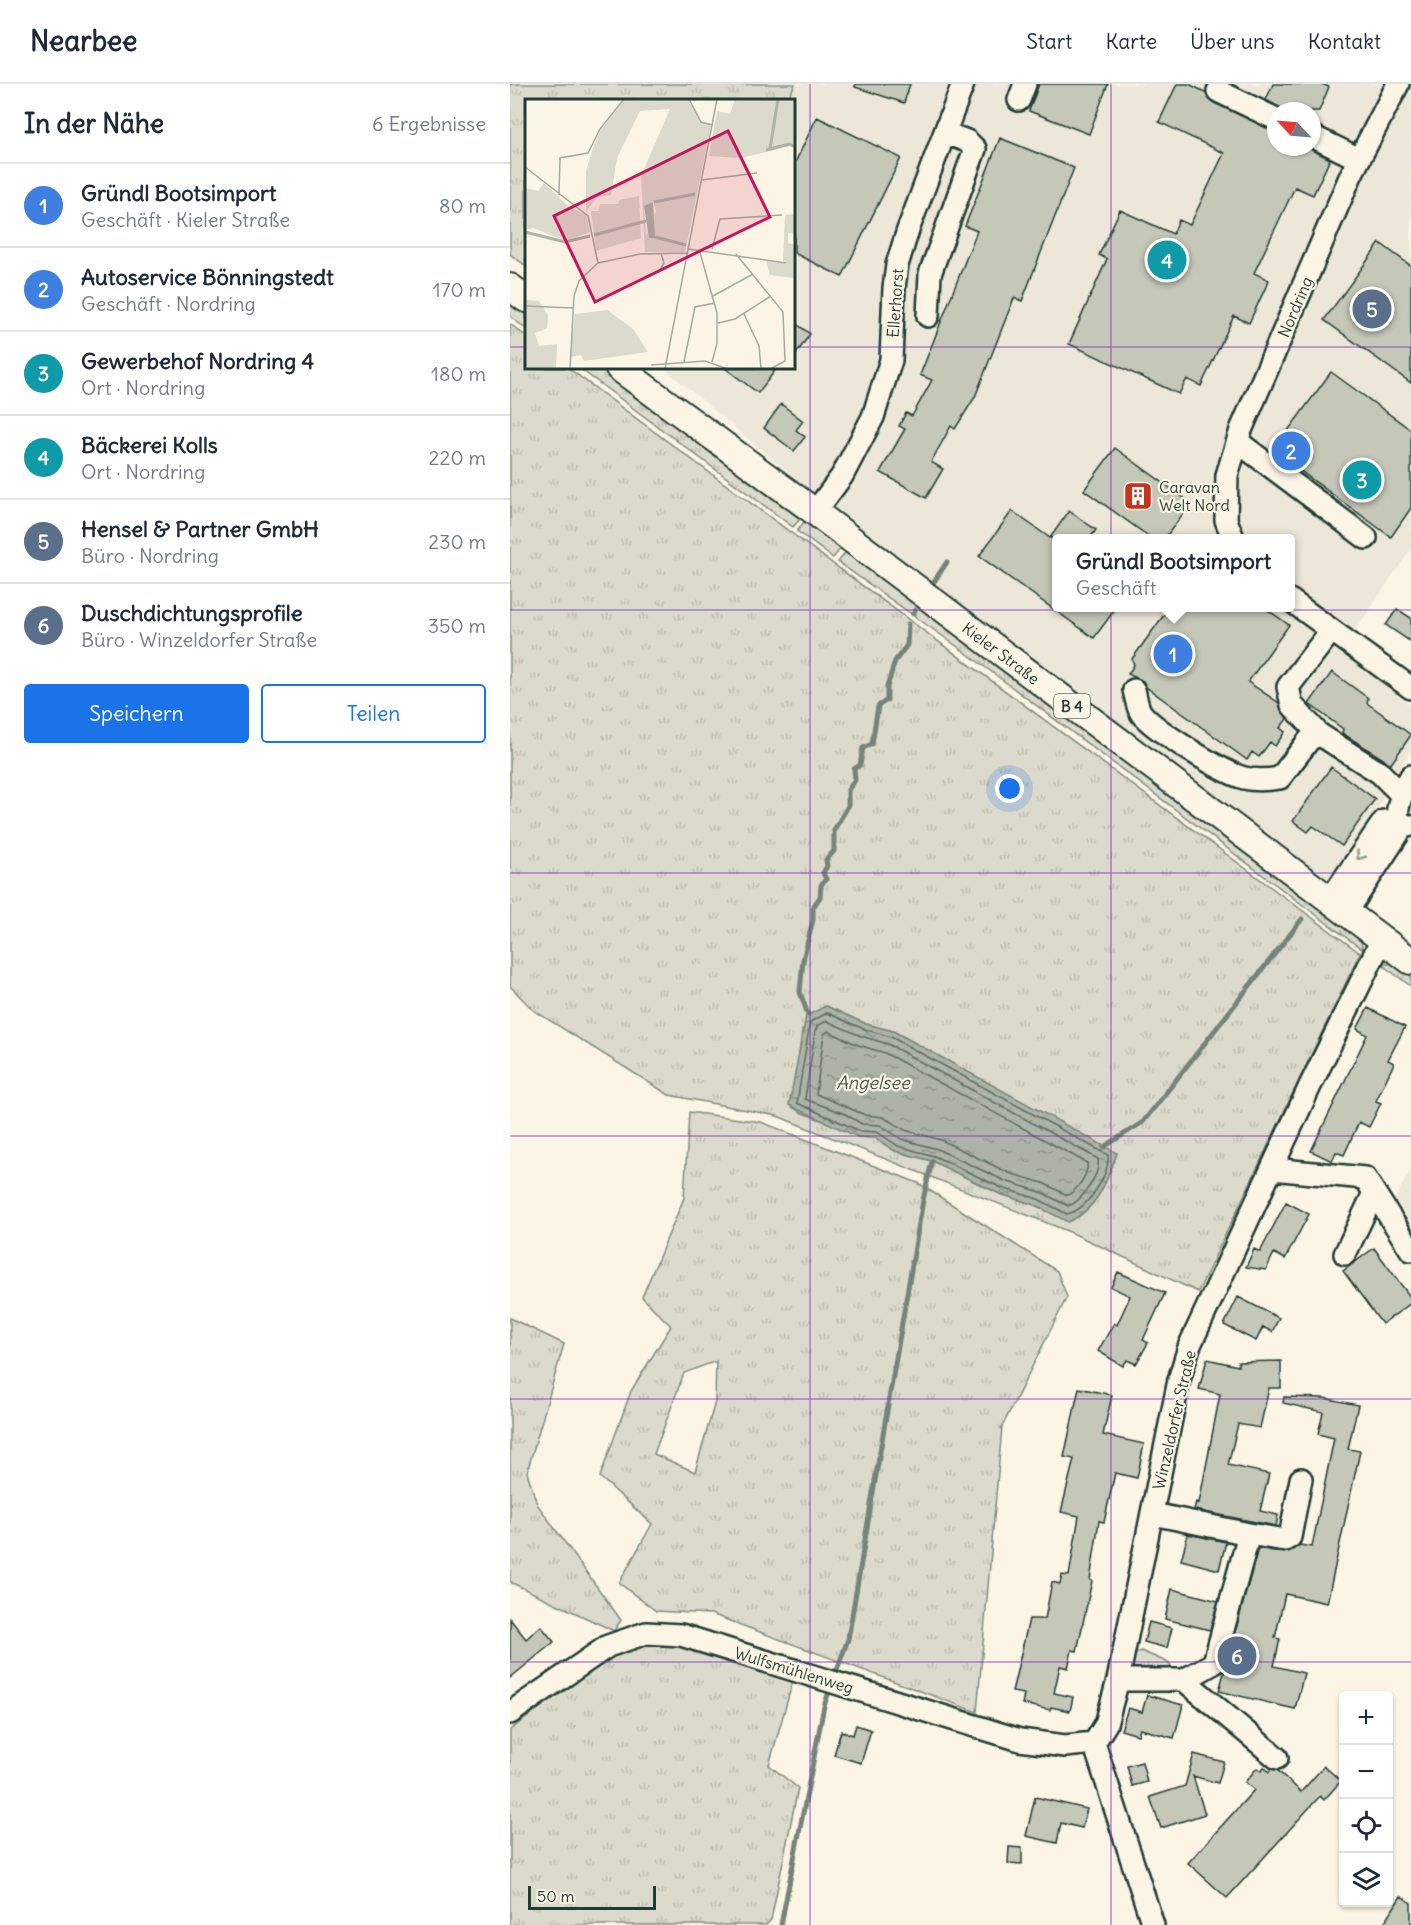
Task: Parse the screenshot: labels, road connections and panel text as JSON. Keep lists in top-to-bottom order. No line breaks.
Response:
{"streets":{"main road":["Kieler Straße","B 4"],"street":["Ellerhorst","Nordring","Winzeldorfer Straße","Wulfsmühlenweg"]},"crossings":[["Ellerhorst","Kieler Straße"],["Kieler Straße","Winzeldorfer Straße"],["Winzeldorfer Straße","Wulfsmühlenweg"]],"water":["Angelsee"],"places":{"building":["Caravan Welt Nord"]},"scale_bar":"50 m","north":"top left","page":{"header":"Nearbee","nav":["Start","Karte","Über uns","Kontakt"],"heading":["In der Nähe","6 Ergebnisse"],"list":[{"mark":"1","name":"Gründl Bootsimport","note":"Geschäft · Kieler Straße","value":"80 m"},{"mark":"2","name":"Autoservice Bönningstedt","note":"Geschäft · Nordring","value":"170 m"},{"mark":"3","name":"Gewerbehof Nordring 4","note":"Ort · Nordring","value":"180 m"},{"mark":"4","name":"Bäckerei Kolls","note":"Ort · Nordring","value":"220 m"},{"mark":"5","name":"Hensel & Partner GmbH","note":"Büro · Nordring","value":"230 m"},{"mark":"6","name":"Duschdichtungsprofile","note":"Büro · Winzeldorfer Straße","value":"350 m"}],"pins":["4","5","2","3","1","6"],"popup":["Gründl Bootsimport","Geschäft"],"buttons":["Speichern","Teilen"],"map_buttons":["+","−"],"scale":"50 m"}}
